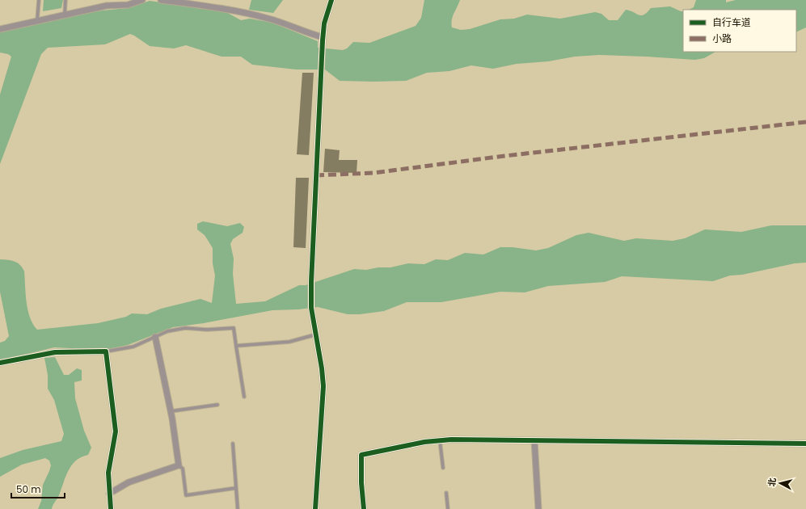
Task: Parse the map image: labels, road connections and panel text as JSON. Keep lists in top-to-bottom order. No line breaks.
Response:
{"legend":["自行车道","小路"],"scale_bar":"50 m","north":"left"}
